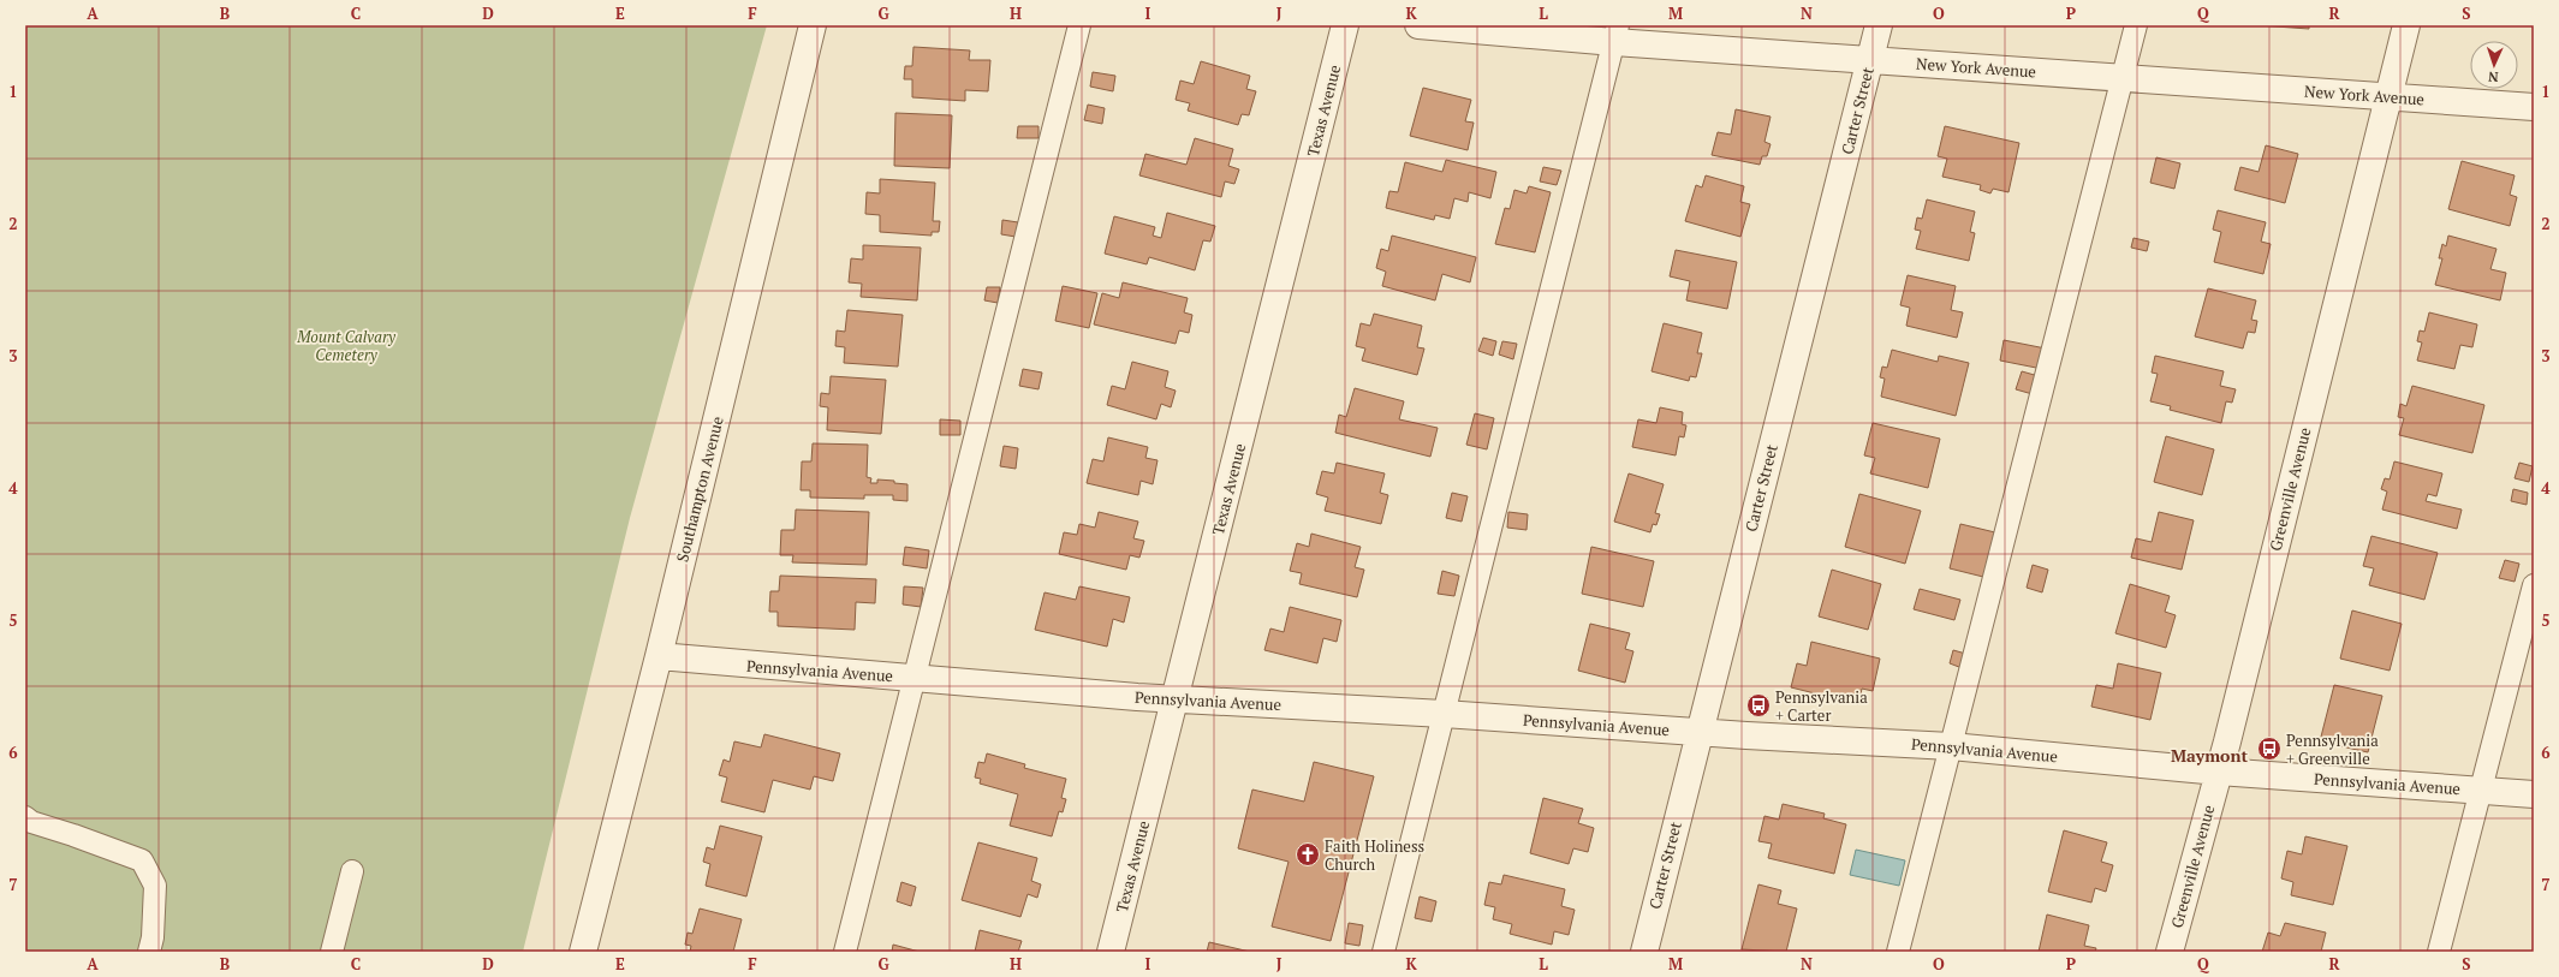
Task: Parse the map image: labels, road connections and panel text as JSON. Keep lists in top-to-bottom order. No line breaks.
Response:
{"streets":{"street":["New York Avenue","Texas Avenue","Carter Street","Southampton Avenue","Greenville Avenue","Pennsylvania Avenue"]},"crossings":[["New York Avenue","Carter Street"],["New York Avenue","Greenville Avenue"],["Texas Avenue","Pennsylvania Avenue"],["Carter Street","Pennsylvania Avenue"],["Southampton Avenue","Pennsylvania Avenue"],["Greenville Avenue","Pennsylvania Avenue"]],"districts":["Maymont"],"parks":["Mount Calvary Cemetery"],"places":{"bus stop":["Pennsylvania + Carter","Pennsylvania + Greenville"],"church":["Faith Holiness Church"]},"north":"bottom","grid":{"columns":["A","B","C","D","E","F","G","H","I","J","K","L","M","N","O","P","Q","R","S"],"rows":["1","2","3","4","5","6","7"]}}
